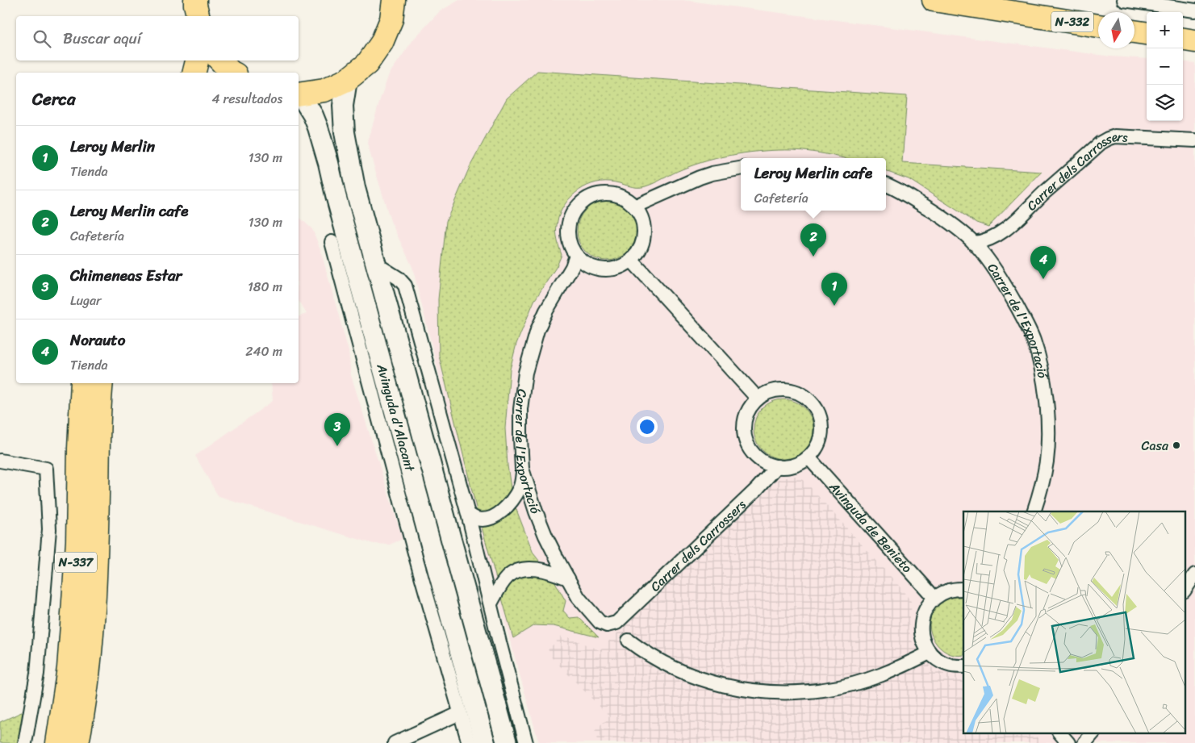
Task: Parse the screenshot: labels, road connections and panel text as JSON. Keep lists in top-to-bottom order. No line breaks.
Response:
{"streets":{"highway":["N-332","N-337"],"main road":["Avinguda d'Alacant"],"street":["Carrer dels Carrossers","Carrer de l'Exportació","Avinguda de Benieto"]},"crossings":[["Carrer dels Carrossers","Carrer de l'Exportació"],["Carrer dels Carrossers","Avinguda de Benieto"]],"places":["Casa"],"north":"bottom","page":{"map_buttons":["+","−"],"search":"Buscar aquí","heading":["Cerca","4 resultados"],"list":[{"mark":"1","name":"Leroy Merlin","note":"Tienda","value":"130 m"},{"mark":"2","name":"Leroy Merlin cafe","note":"Cafetería","value":"130 m"},{"mark":"3","name":"Chimeneas Estar","note":"Lugar","value":"180 m"},{"mark":"4","name":"Norauto","note":"Tienda","value":"240 m"}],"popup":["Leroy Merlin cafe","Cafetería"],"pins":["2","4","1","3"]}}
